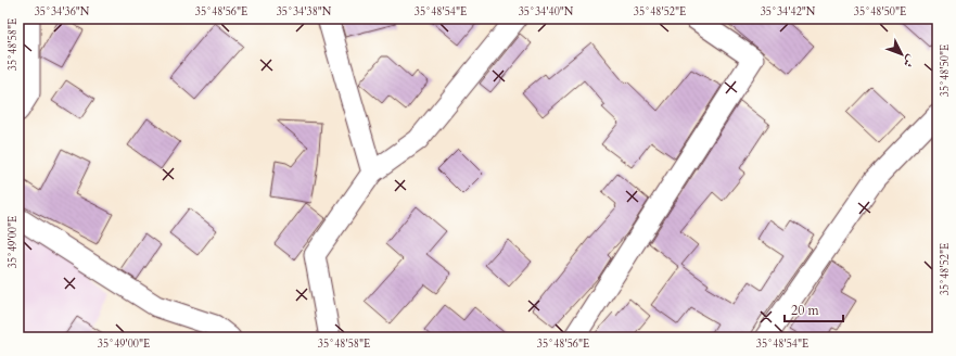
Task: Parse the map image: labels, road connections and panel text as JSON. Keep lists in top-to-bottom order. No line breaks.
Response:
{"scale_bar":"20 m","north":"bottom right","coordinates":["35°34'36\"N","35°48'56\"E","35°34'38\"N","35°48'54\"E","35°34'40\"N","35°48'52\"E","35°34'42\"N","35°48'50\"E","35°48'58\"E","35°49'00\"E"]}
